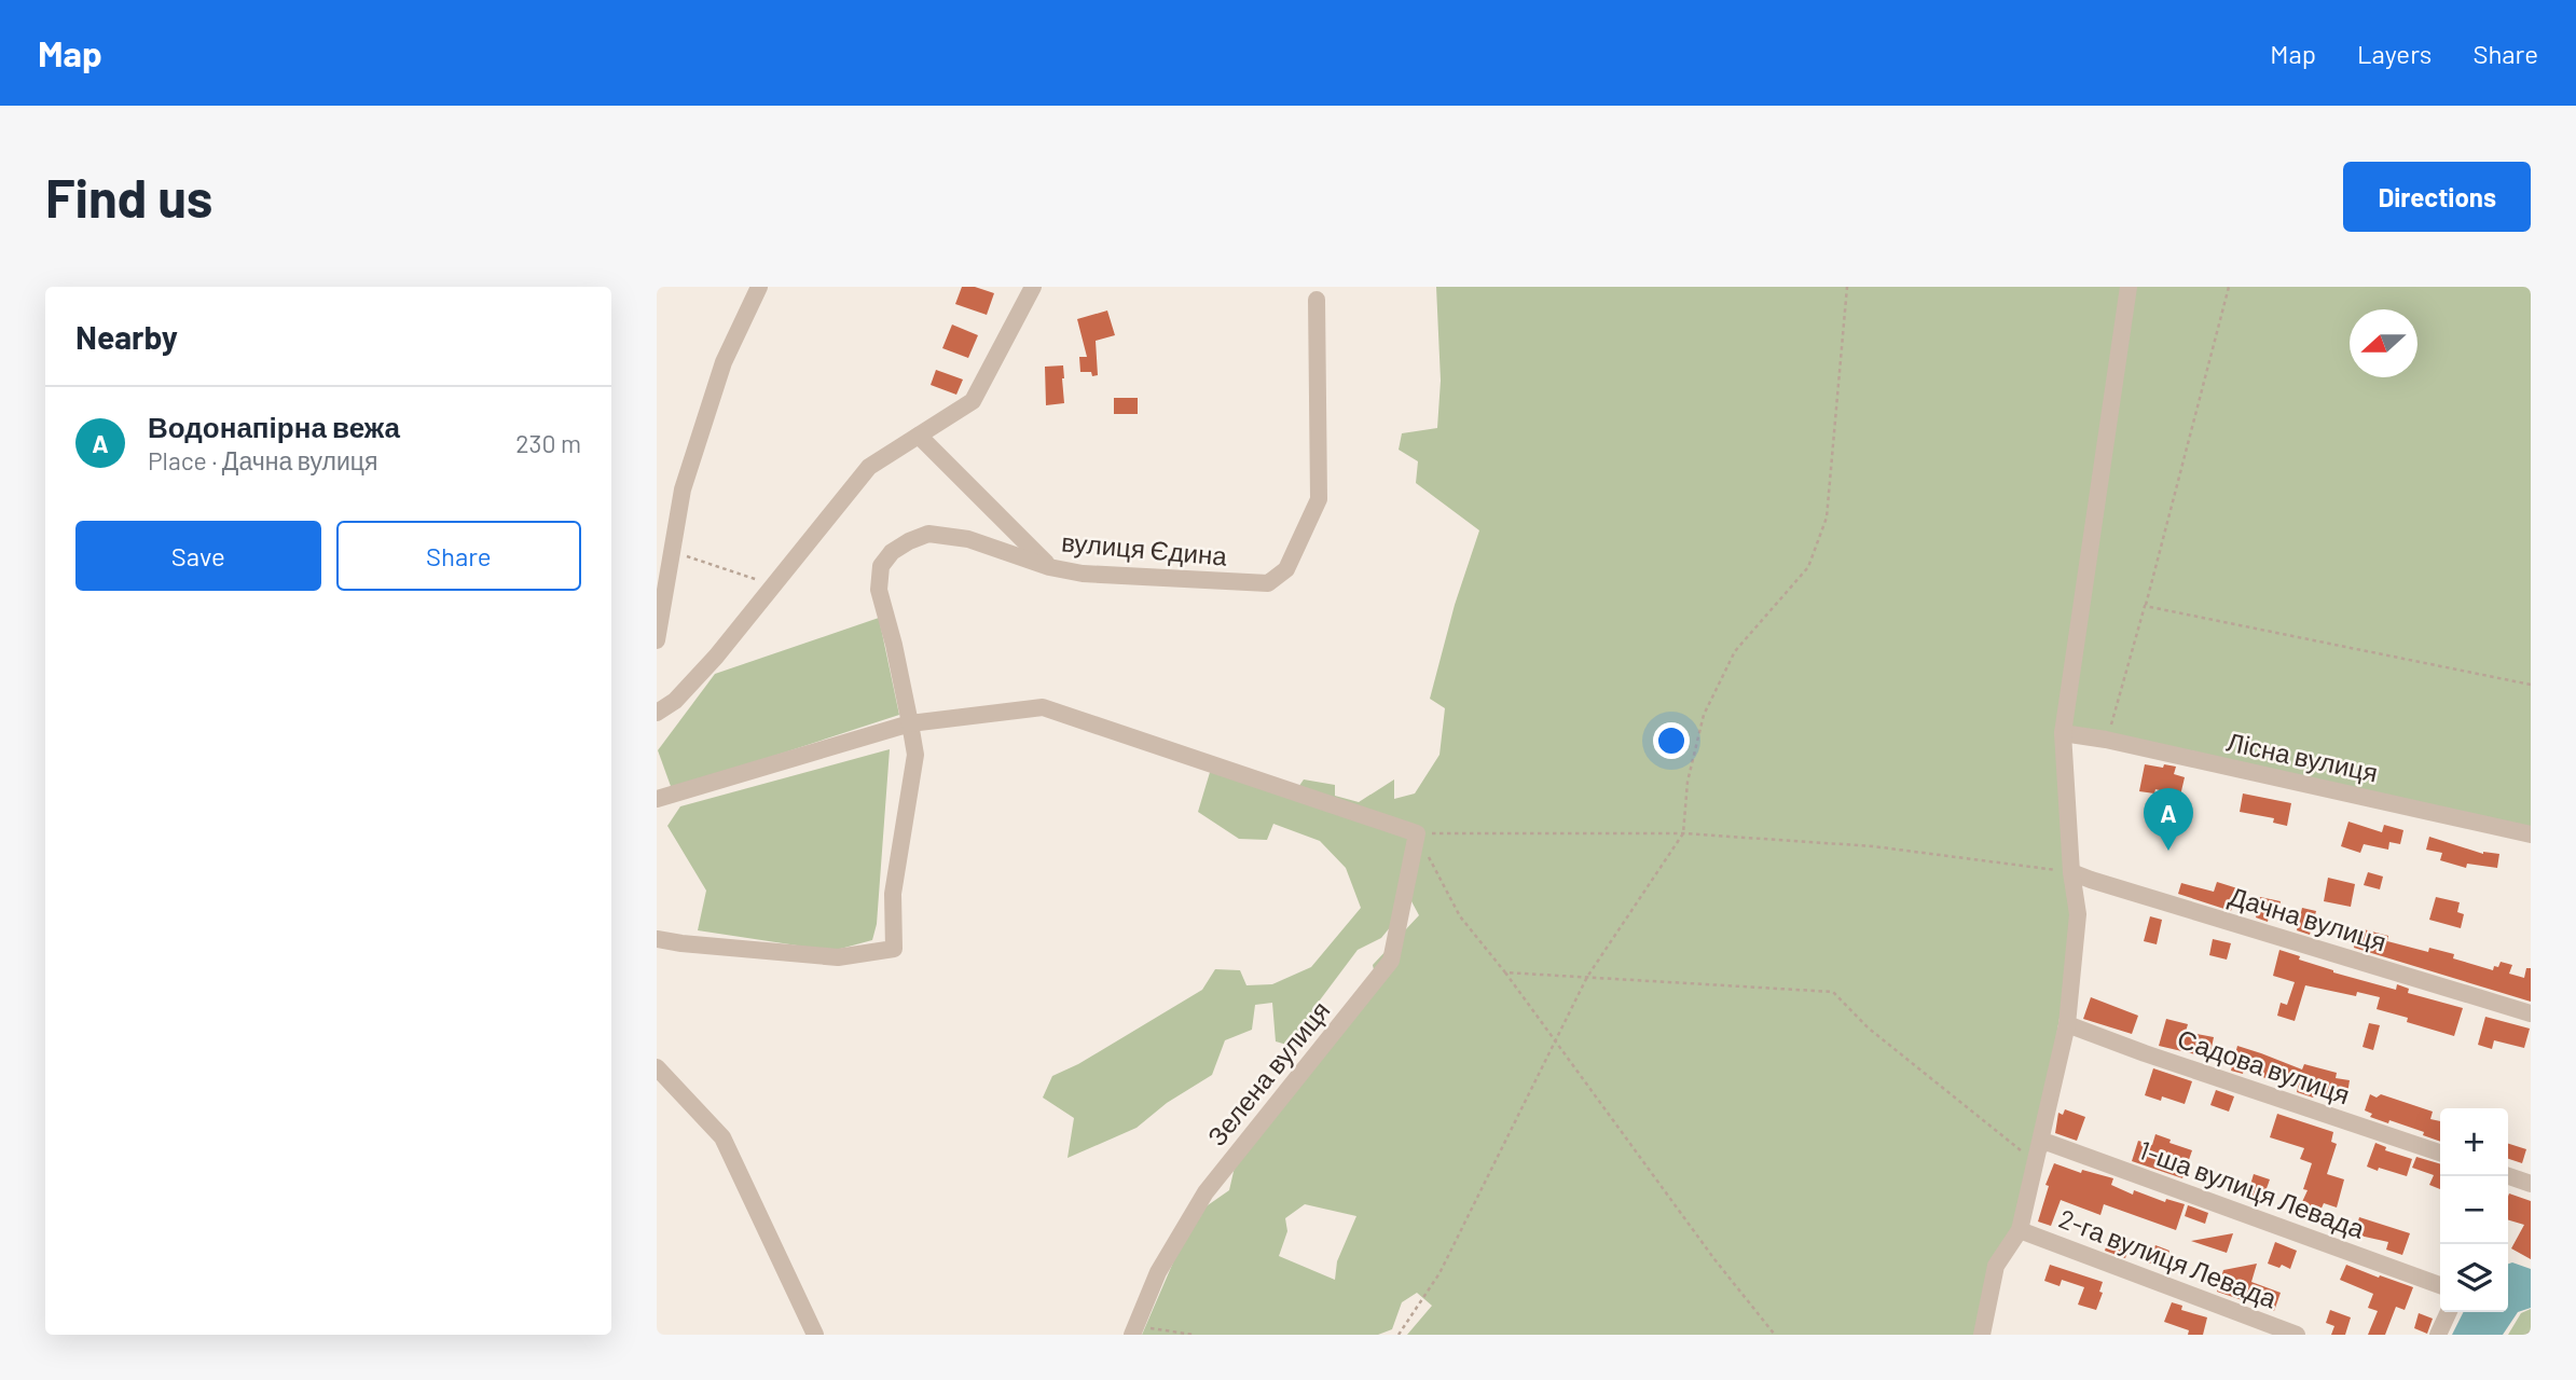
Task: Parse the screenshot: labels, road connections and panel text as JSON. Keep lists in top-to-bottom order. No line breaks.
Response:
{"streets":{"street":["вулиця Єдина","Лісна вулиця","Дачна вулиця","Садова вулиця","Зелена вулиця","1-ша вулиця Левада","2-га вулиця Левада"]},"north":"left","page":{"header":"Map","nav":["Map","Layers","Share"],"buttons":["Directions",["Save","Share"]],"title":"Find us","heading":"Nearby","list":[{"mark":"A","name":"Водонапірна вежа","note":"Place · Дачна вулиця","value":"230 m"}],"pins":"A","map_buttons":["+","−"]}}
